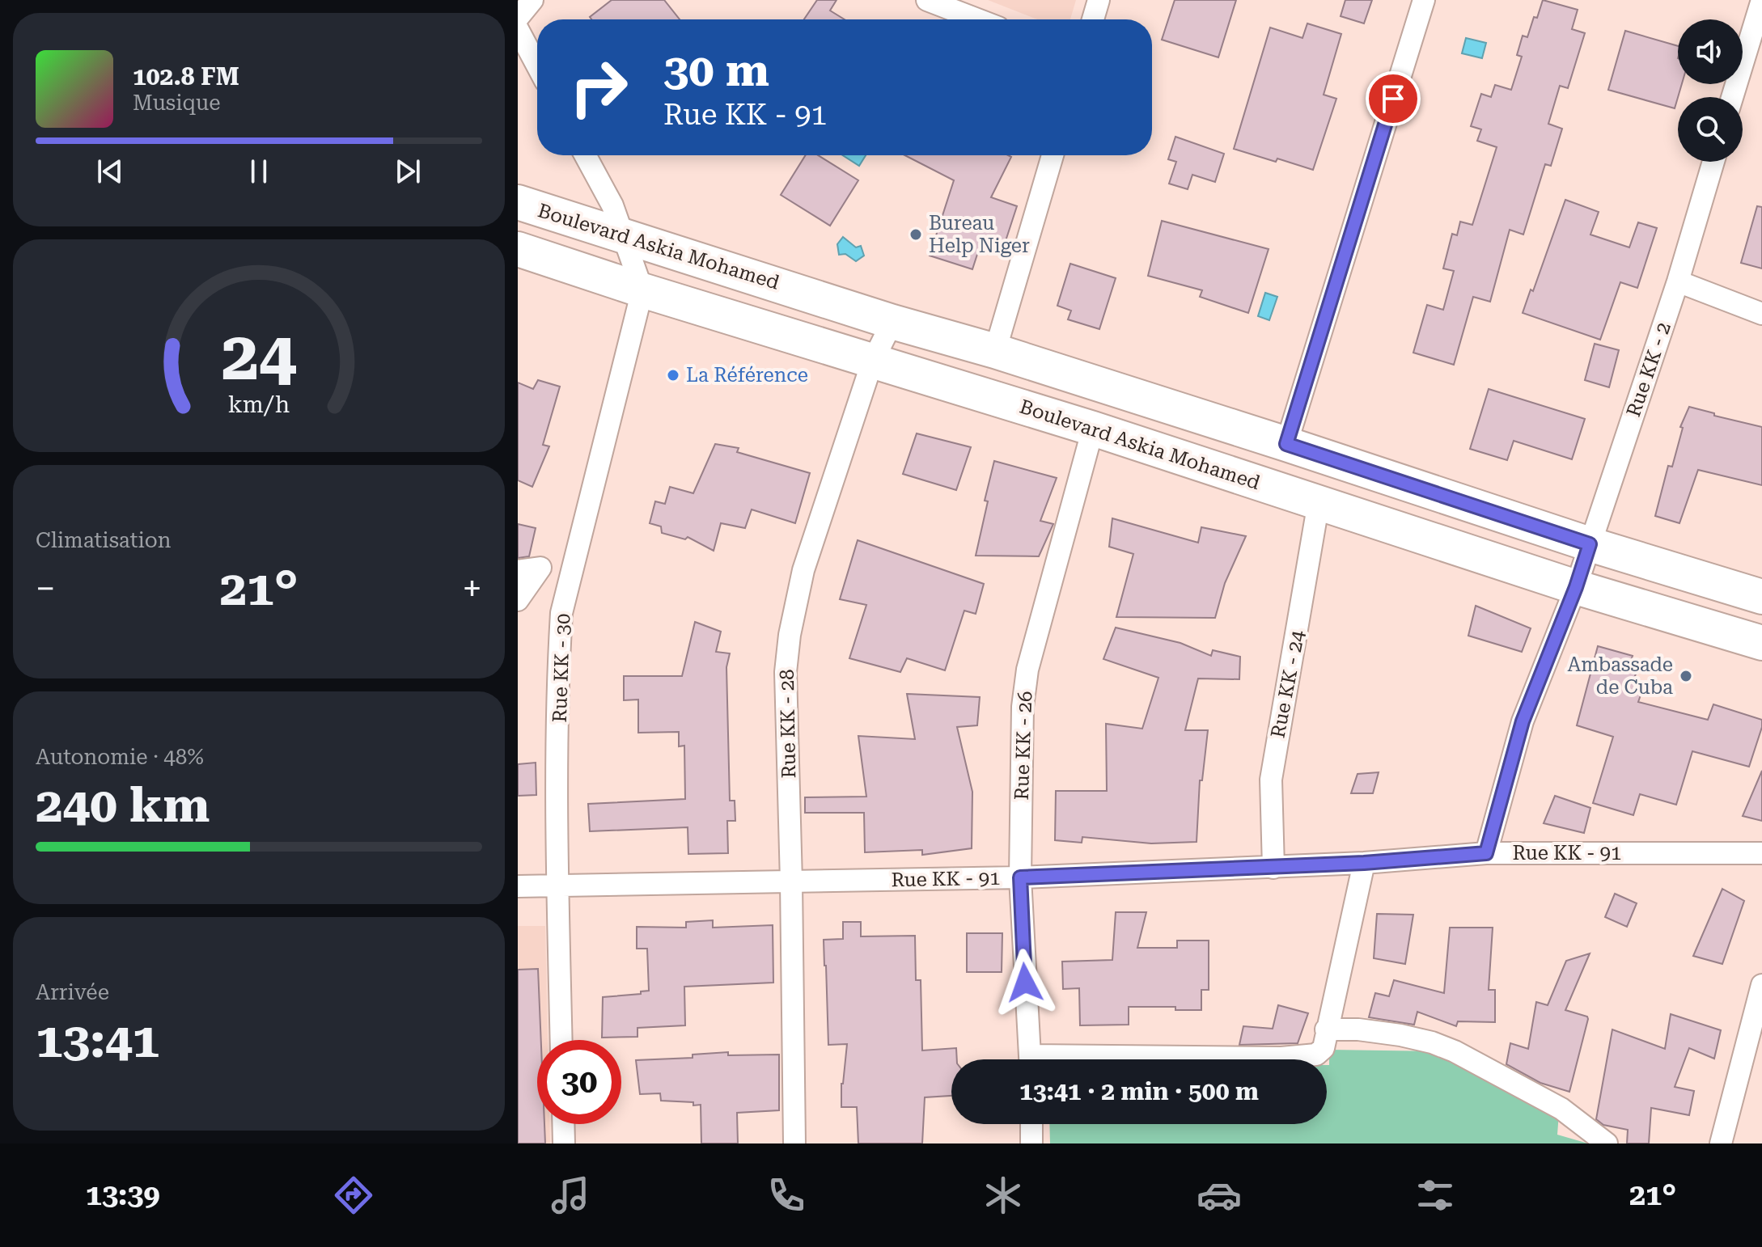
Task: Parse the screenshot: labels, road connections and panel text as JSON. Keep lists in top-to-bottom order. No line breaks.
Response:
{"streets":{"main road":["Boulevard Askia Mohamed"],"street":["Rue KK - 2","Rue KK - 30","Rue KK - 24","Rue KK - 28","Rue KK - 26","Rue KK - 91"]},"crossings":[["Boulevard Askia Mohamed","Rue KK - 2"],["Boulevard Askia Mohamed","Rue KK - 30"],["Boulevard Askia Mohamed","Rue KK - 24"],["Boulevard Askia Mohamed","Rue KK - 28"],["Boulevard Askia Mohamed","Rue KK - 26"],["Rue KK - 2","Rue KK - 91"],["Rue KK - 30","Rue KK - 91"],["Rue KK - 24","Rue KK - 91"],["Rue KK - 28","Rue KK - 91"],["Rue KK - 26","Rue KK - 91"]],"places":["Bureau Help Niger","La Référence","Ambassade de Cuba"],"page":{"turn":["30 m","Rue KK - 91"],"song":["102.8 FM","Musique"],"tile":["Climatisation",["Autonomie · 48%","240 km"],["Arrivée","13:41"]],"heat":["−","21°","+"],"limit":"30","trip":"13:41 · 2 min · 500 m","tabs":["13:39","21°"],"gauge":["24","km/h"]}}
